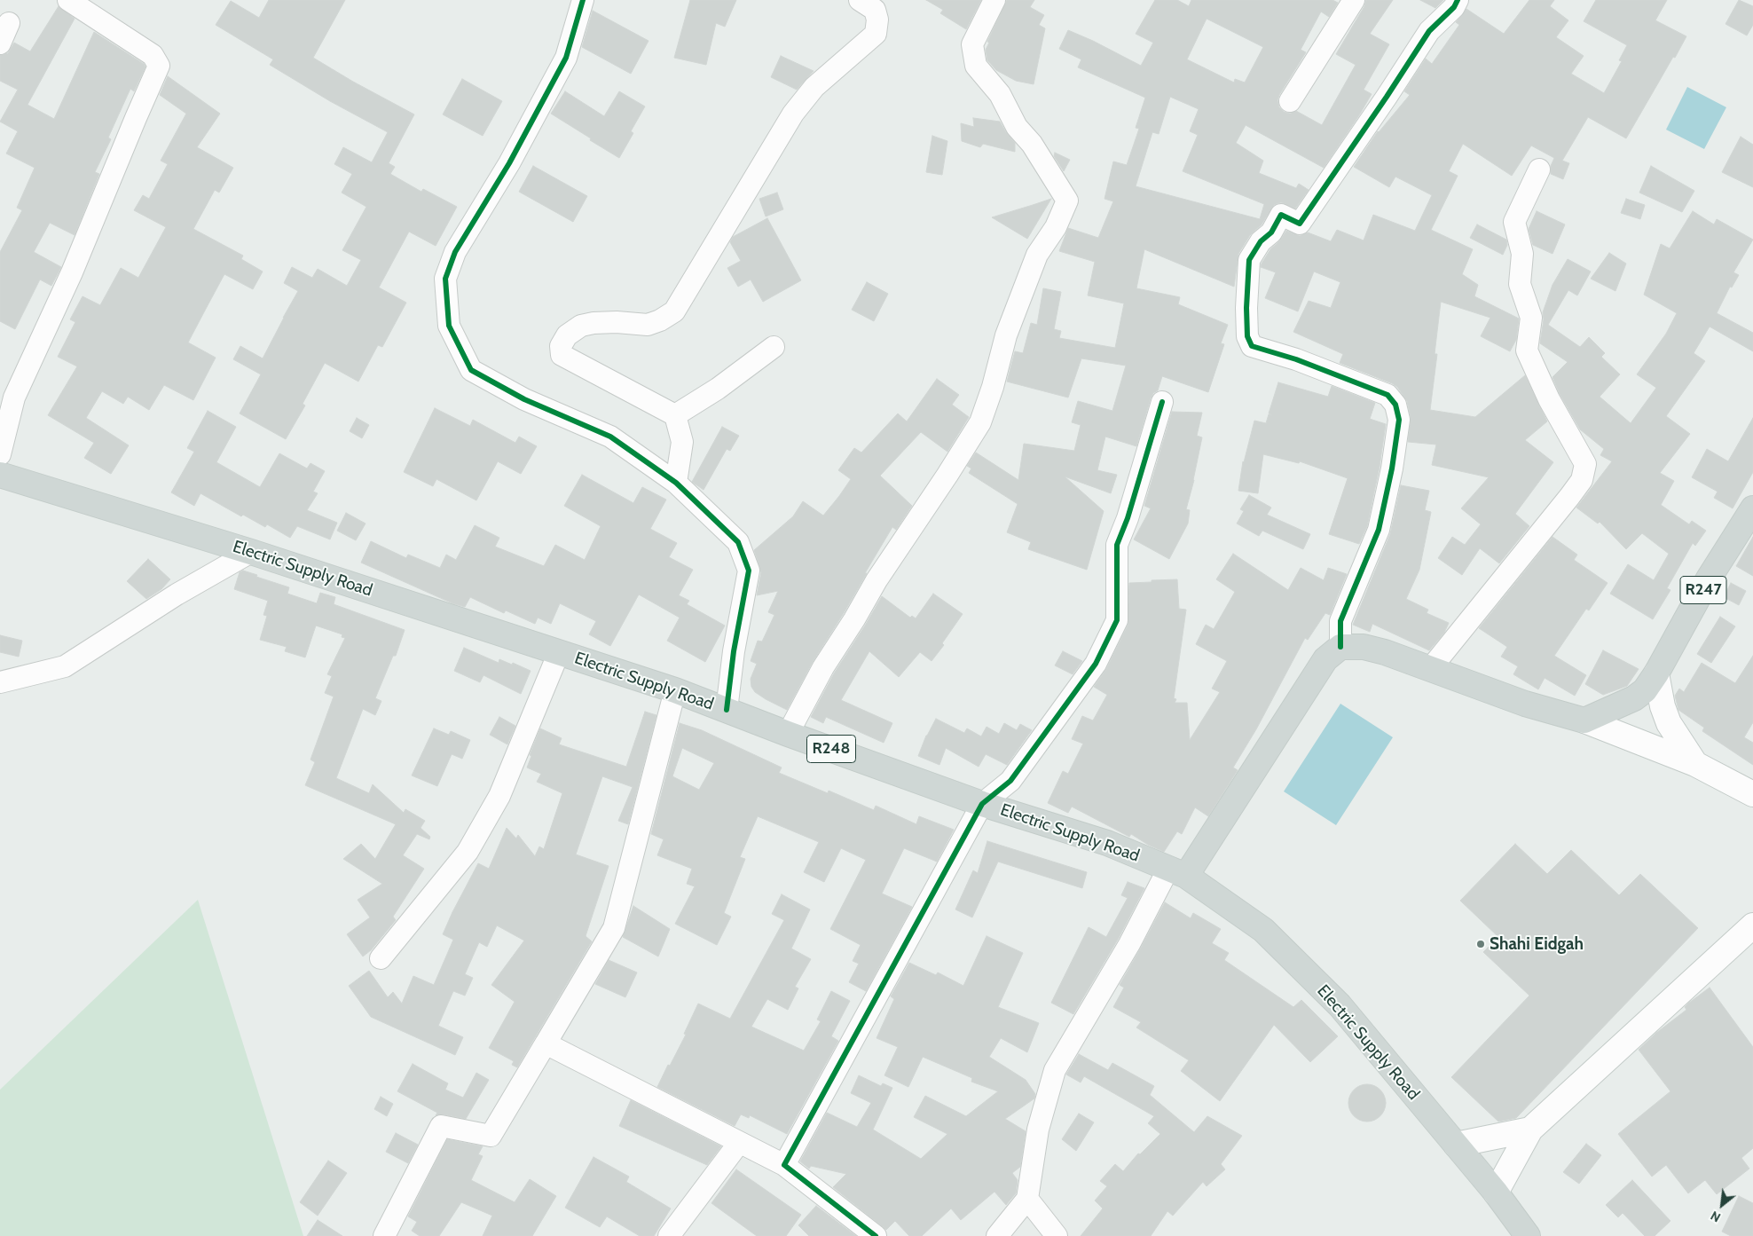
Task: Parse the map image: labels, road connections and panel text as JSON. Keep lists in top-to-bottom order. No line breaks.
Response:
{"streets":{"main road":["Electric Supply Road","R247","R248"]},"places":["Shahi Eidgah"],"north":"bottom left"}
